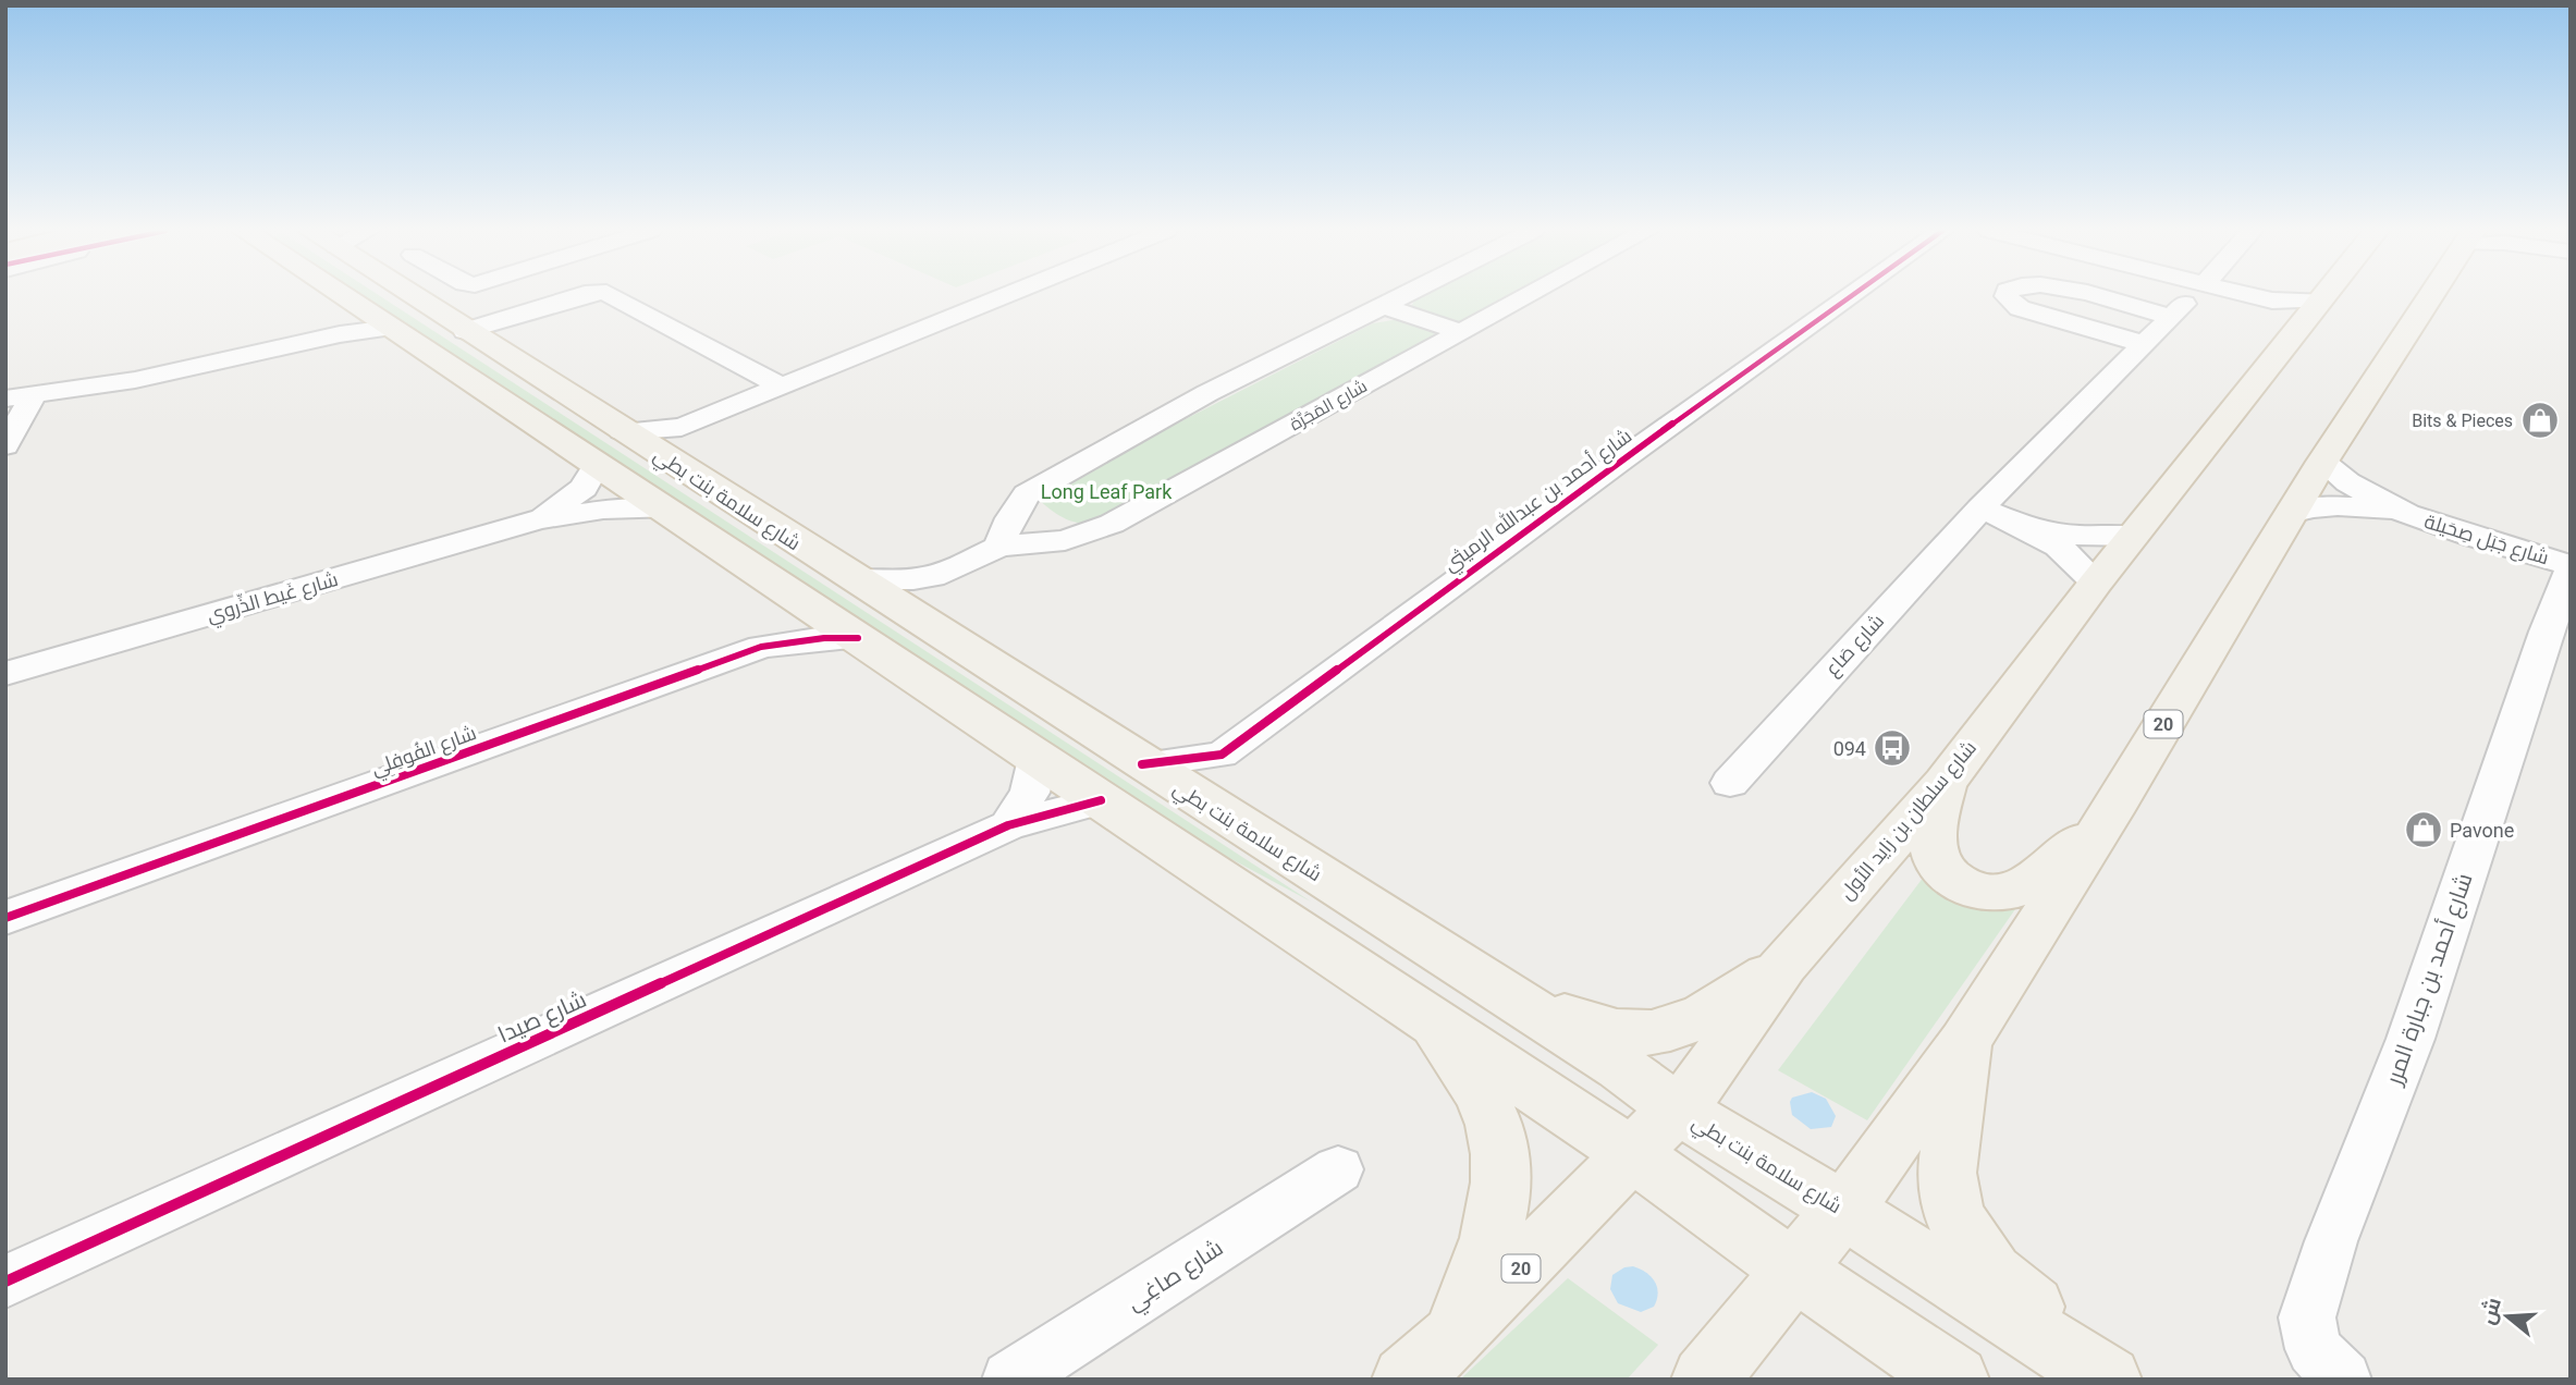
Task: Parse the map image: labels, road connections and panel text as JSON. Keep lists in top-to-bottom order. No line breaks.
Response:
{"streets":{"main road":["شارع سلامة بنت بطي","20","شارع سلطان بن زايد الأول"],"street":["شارع المَجَرَّة","شارع أحمد بن عبدالله الرميثي","شارع جَبَل صِحَيلة","شارع غَيط الذِّروي","شارع صَاع","شارع الفُوفِلِي","شارع أحمد بن جبارة المرر","شارع صيدا","شارع صاغِي"]},"crossings":[["شارع المَجَرَّة","شارع سلامة بنت بطي"],["شارع سلامة بنت بطي","شارع أحمد بن عبدالله الرميثي"],["شارع سلامة بنت بطي","20"],["شارع سلامة بنت بطي","شارع سلطان بن زايد الأول"],["شارع جَبَل صِحَيلة","20"],["شارع جَبَل صِحَيلة","شارع أحمد بن جبارة المرر"]],"parks":["Long Leaf Park"],"places":{"shop":["Bits & Pieces","Pavone"],"bus stop":["094"]},"north":"left"}
